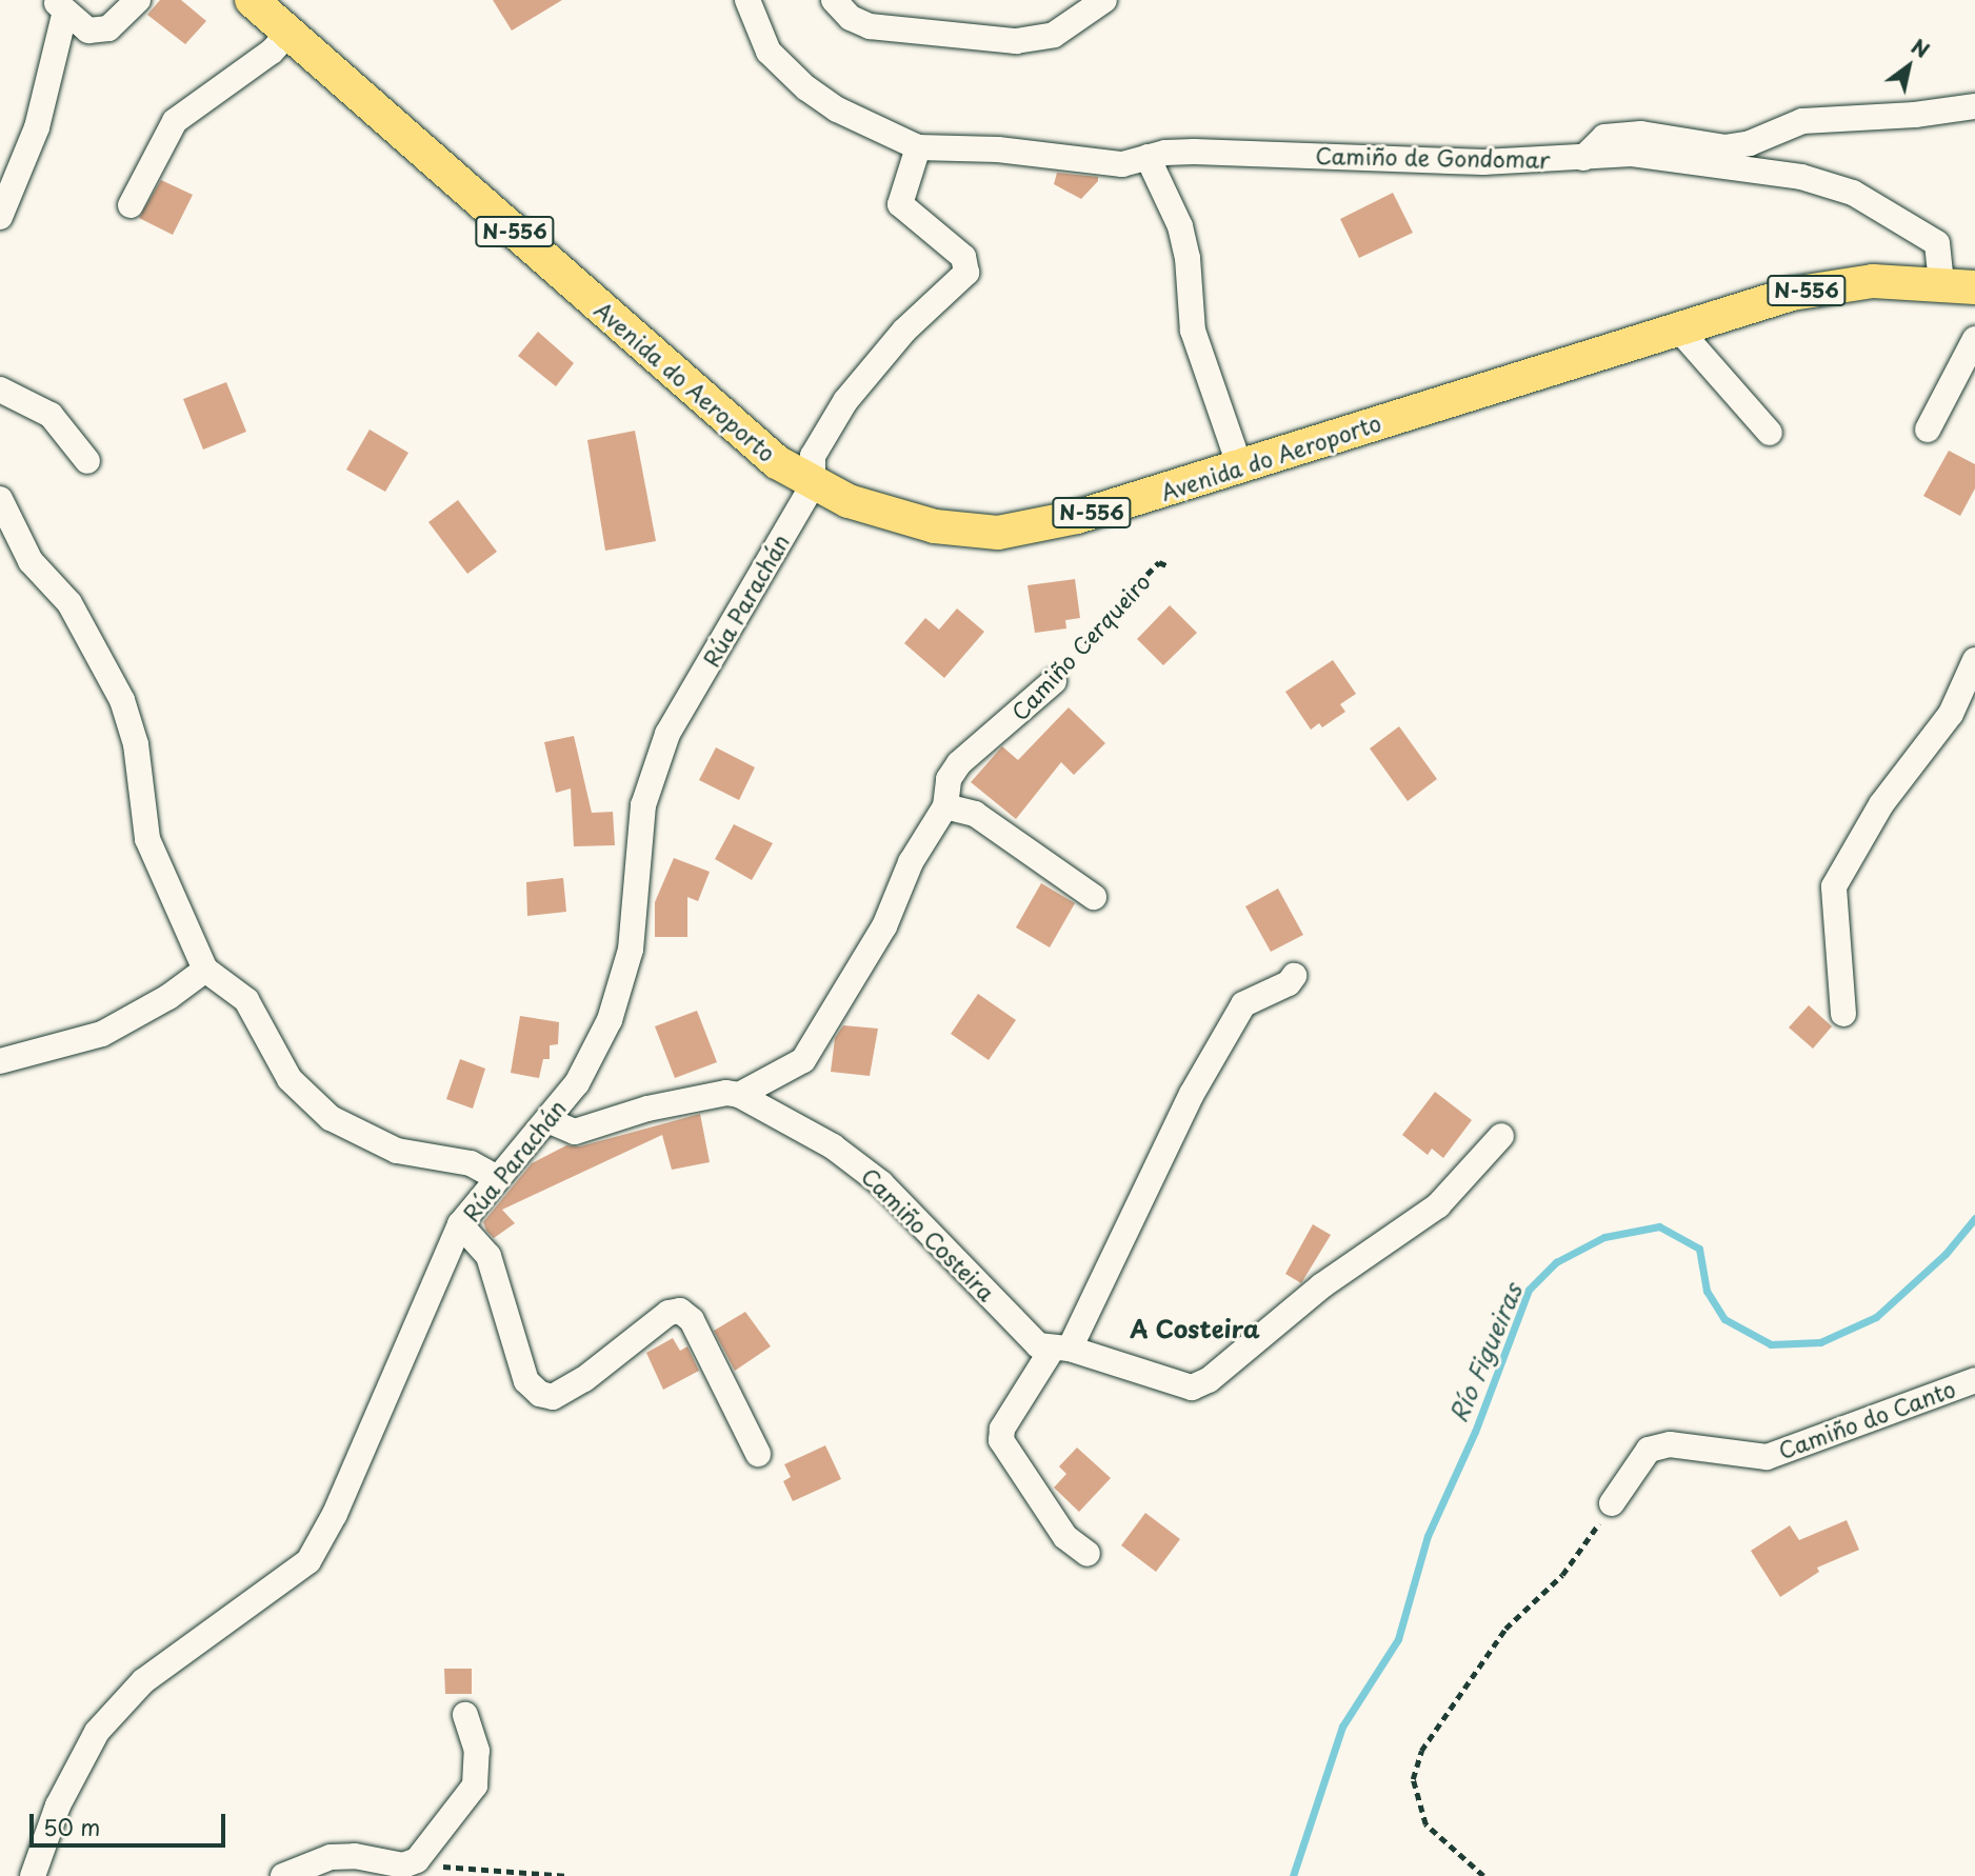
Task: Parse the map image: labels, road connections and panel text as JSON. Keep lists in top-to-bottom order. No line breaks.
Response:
{"streets":{"main road":["N-556","Avenida do Aeroporto"],"street":["Camiño de Gondomar","Rúa Parachán","Camiño Cerqueiro","Camiño Costeira","Camiño do Canto"]},"crossings":[["Camiño de Gondomar","Avenida do Aeroporto"],["Avenida do Aeroporto","Rúa Parachán"],["Camiño Cerqueiro","Camiño Costeira"]],"districts":["A Costeira"],"water":["Río Figueiras"],"scale_bar":"50 m","north":"top right"}
